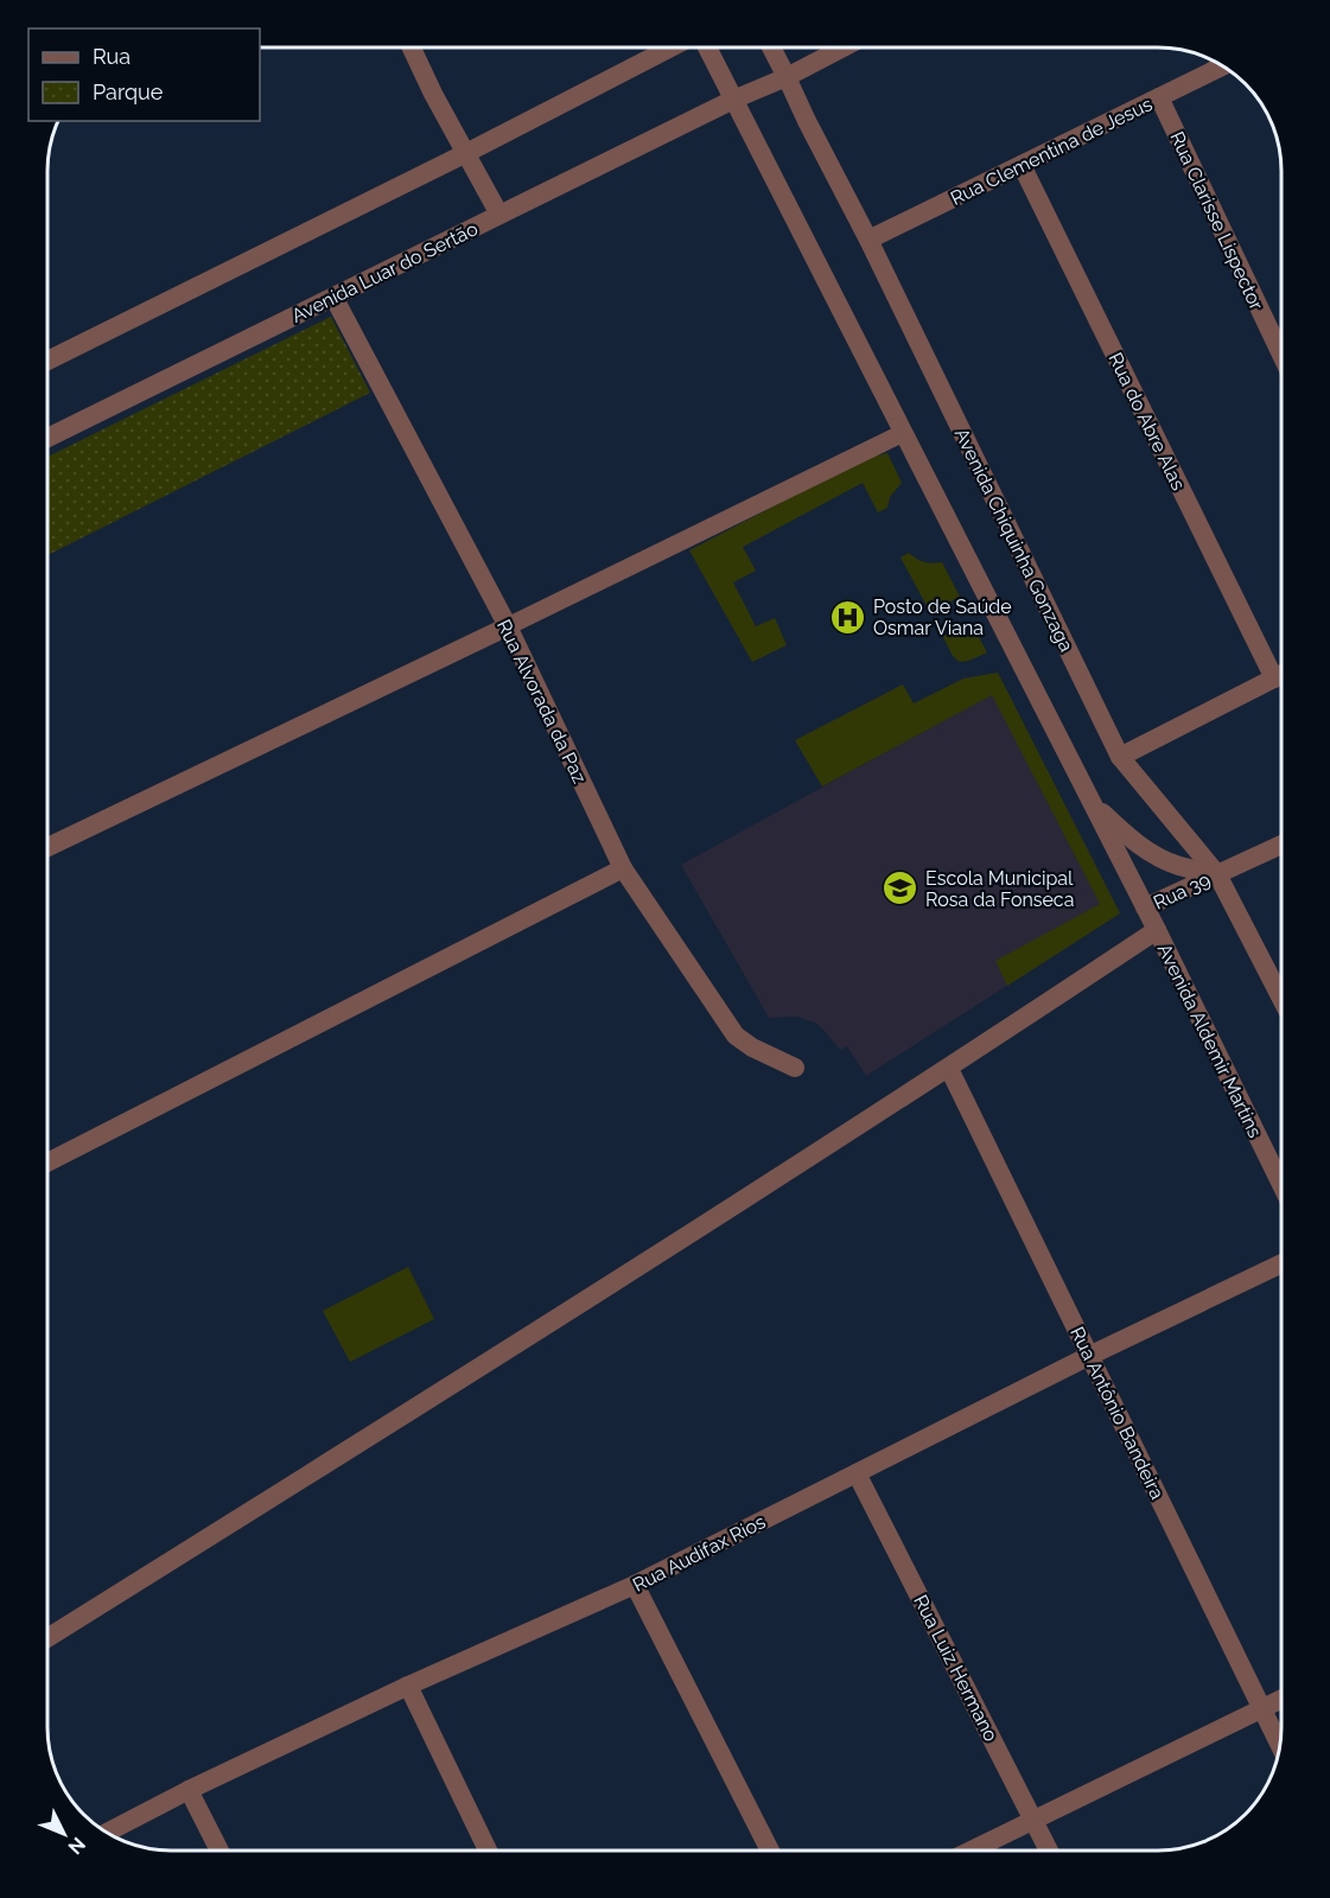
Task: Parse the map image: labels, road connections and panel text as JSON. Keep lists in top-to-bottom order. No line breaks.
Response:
{"streets":{"street":["Rua Clementina de Jesus","Rua Clarisse Lispector","Avenida Luar do Sertão","Rua do Abre Alas","Avenida Chiquinha Gonzaga","Rua Alvorada da Paz","Rua 39","Avenida Aldemir Martins","Rua Antônio Bandeira","Rua Audifax Rios","Rua Luiz Hermano"]},"crossings":[["Rua Clementina de Jesus","Rua Clarisse Lispector"],["Rua Clementina de Jesus","Rua do Abre Alas"],["Rua Clementina de Jesus","Avenida Chiquinha Gonzaga"],["Avenida Luar do Sertão","Avenida Chiquinha Gonzaga"],["Avenida Luar do Sertão","Rua Alvorada da Paz"],["Avenida Chiquinha Gonzaga","Rua 39"],["Rua 39","Avenida Aldemir Martins"],["Rua Antônio Bandeira","Rua Audifax Rios"],["Rua Audifax Rios","Rua Luiz Hermano"]],"places":{"hospital":["Posto de Saúde Osmar Viana"],"school or university":["Escola Municipal Rosa da Fonseca"]},"legend":["Rua","Parque"],"north":"bottom right"}
